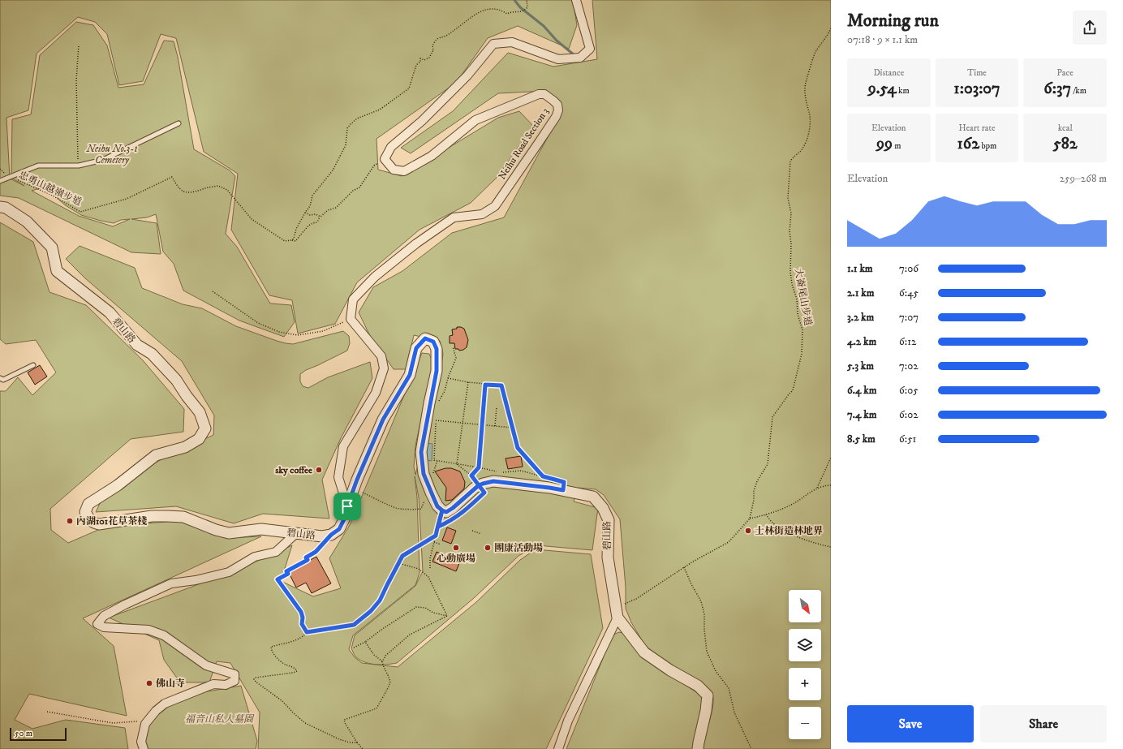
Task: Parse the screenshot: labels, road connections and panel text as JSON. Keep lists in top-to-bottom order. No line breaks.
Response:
{"streets":{"street":["Neihu Road Section 3","碧山路"],"path":["忠勇山越嶺步道","大崙尾山步道"]},"parks":["Neihu No.3-1 Cemetery","福音山私人墓園"],"places":["sky coffee","內湖101花草茶棧","士林街造林地界","心動廣場","團康活動場","佛山寺"],"scale_bar":"50 m","north":"bottom right","page":{"heading":["Morning run","07:18 · 9 × 1.1 km"],"stats":[["Distance","9.54 km"],["Time","1:03:07"],["Pace","6:37 /km"],["Elevation","99 m"],["Heart rate","162 bpm"],["kcal","582"]],"chart":["Elevation","259–268 m"],"list":[{"name":"1.1 km","note":"7:06"},{"name":"2.1 km","note":"6:45"},{"name":"3.2 km","note":"7:07"},{"name":"4.2 km","note":"6:12"},{"name":"5.3 km","note":"7:02"},{"name":"6.4 km","note":"6:05"},{"name":"7.4 km","note":"6:02"},{"name":"8.5 km","note":"6:51"}],"map_buttons":["+","−"],"buttons":["Save","Share"],"scale":"50 m"}}
